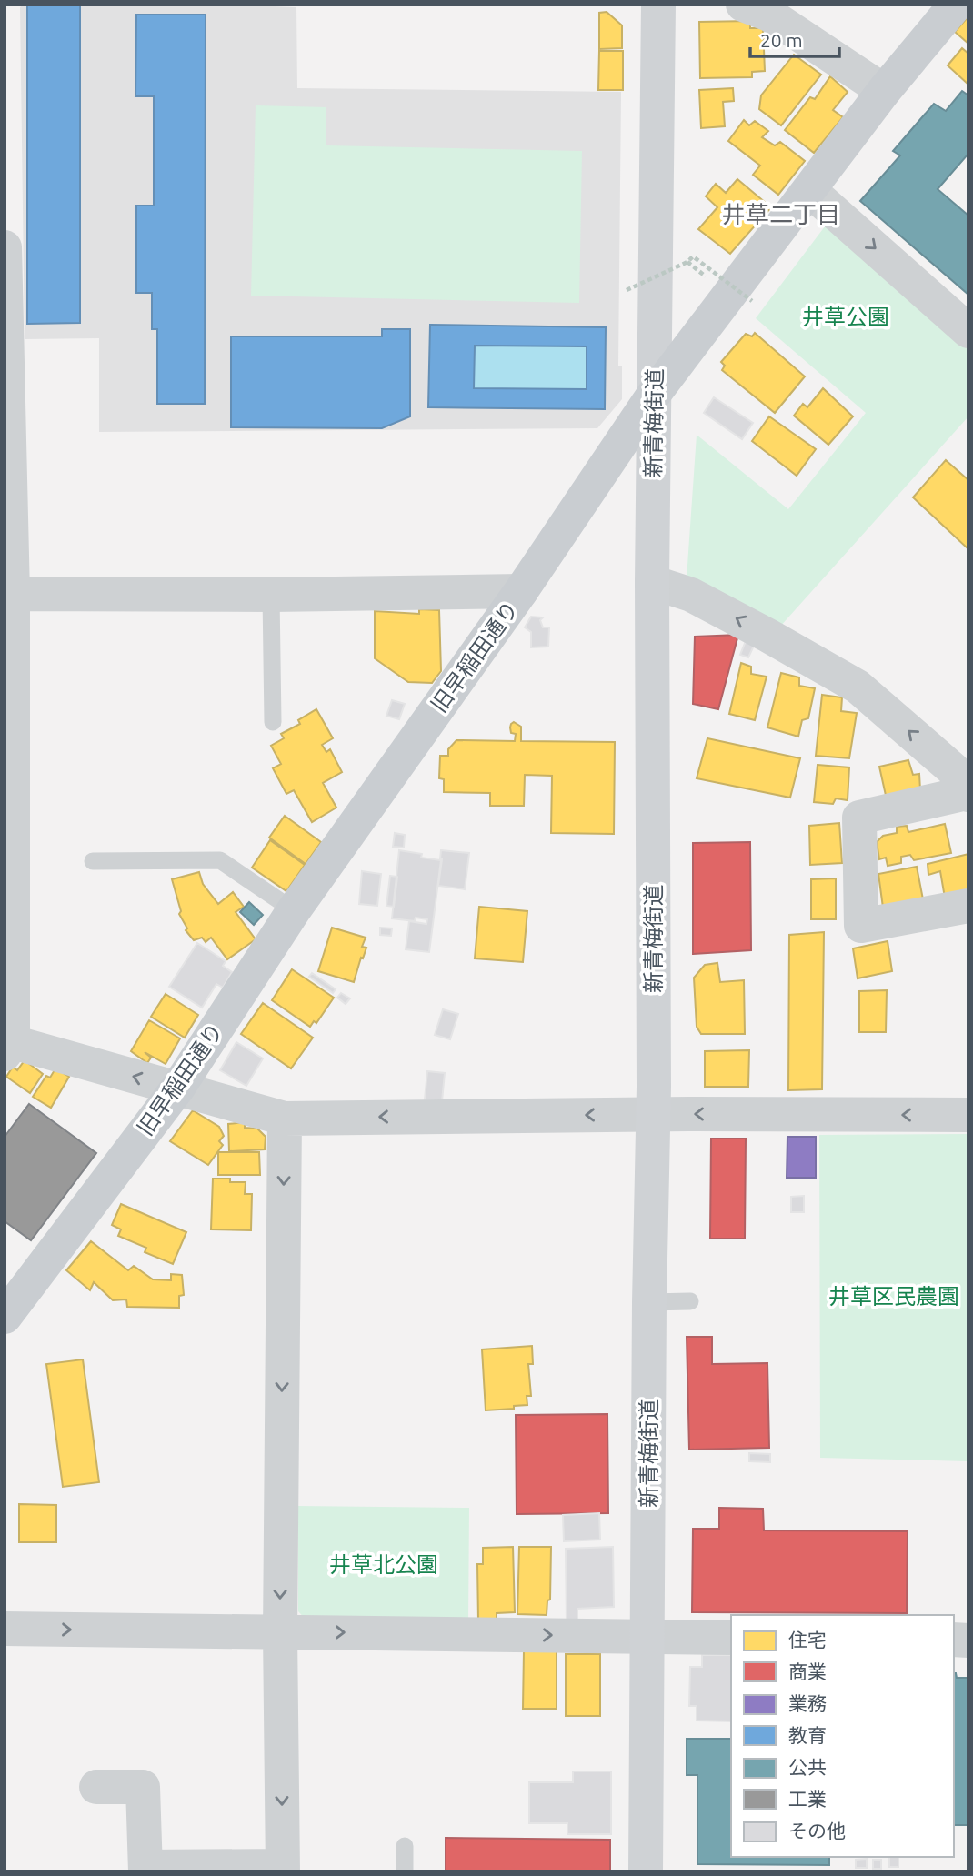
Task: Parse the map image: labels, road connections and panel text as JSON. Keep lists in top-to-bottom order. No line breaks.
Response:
{"streets":{"main road":["新青梅街道","旧早稲田通り"]},"crossings":[["新青梅街道","旧早稲田通り"]],"districts":["井草二丁目"],"parks":["井草公園","井草区民農園","井草北公園"],"legend":["住宅","商業","業務","教育","公共","工業","その他"],"scale_bar":"20 m"}
